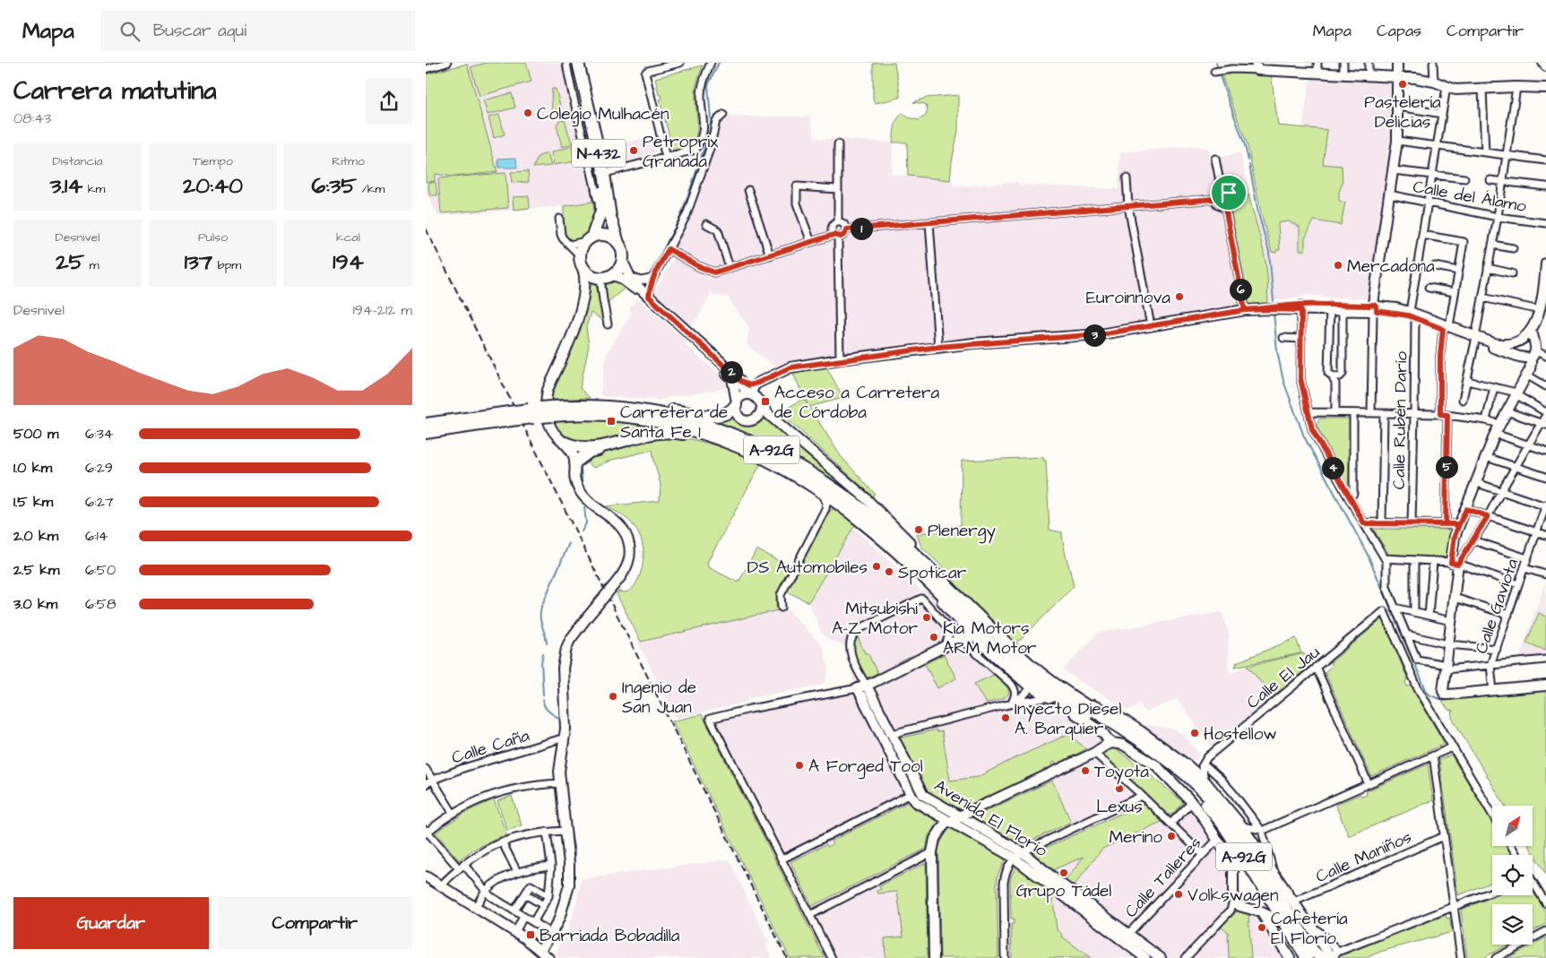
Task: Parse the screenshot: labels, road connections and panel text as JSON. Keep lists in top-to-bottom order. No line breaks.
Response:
{"streets":{"highway":["N-432","A-92G"],"street":["Calle del Álamo","Calle Rubén Darío","Calle Gaviota","Calle El Jau","Calle Caña","Avenida El Florío","Calle Maniños","Calle Talleres"]},"crossings":[["Calle del Álamo","Calle Rubén Darío"],["Avenida El Florío","Calle Talleres"]],"places":{"other":["Pastelería Delicias","Colegio Mulhacén","Petroprix Granada","Mercadona","Euroinnova","Plenergy","DS Automobiles","Spoticar","Mitsubishi A-Z Motor","Kia Motors ARM Motor","Ingenio de San Juan","Inyecto Diesel A. Barquier","Hostellow","A Forged Tool","Toyota","Lexus","Merino","Grupo Tádel","Volkswagen","Cafetería El Florío"],"transit":["Acceso a Carretera de Córdoba","Carretera de Santa Fe 1","Barriada Bobadilla"]},"north":"top right","page":{"header":"Mapa","search":"Buscar aquí","nav":["Mapa","Capas","Compartir"],"heading":["Carrera matutina","08:43"],"stats":[["Distancia","3.14 km"],["Tiempo","20:40"],["Ritmo","6:35 /km"],["Desnivel","25 m"],["Pulso","137 bpm"],["kcal","194"]],"pins":["1","6","3","2","5","4"],"chart":["Desnivel","194–212 m"],"list":[{"name":"500 m","note":"6:34"},{"name":"1.0 km","note":"6:29"},{"name":"1.5 km","note":"6:27"},{"name":"2.0 km","note":"6:14"},{"name":"2.5 km","note":"6:50"},{"name":"3.0 km","note":"6:58"}],"buttons":["Guardar","Compartir"]}}
